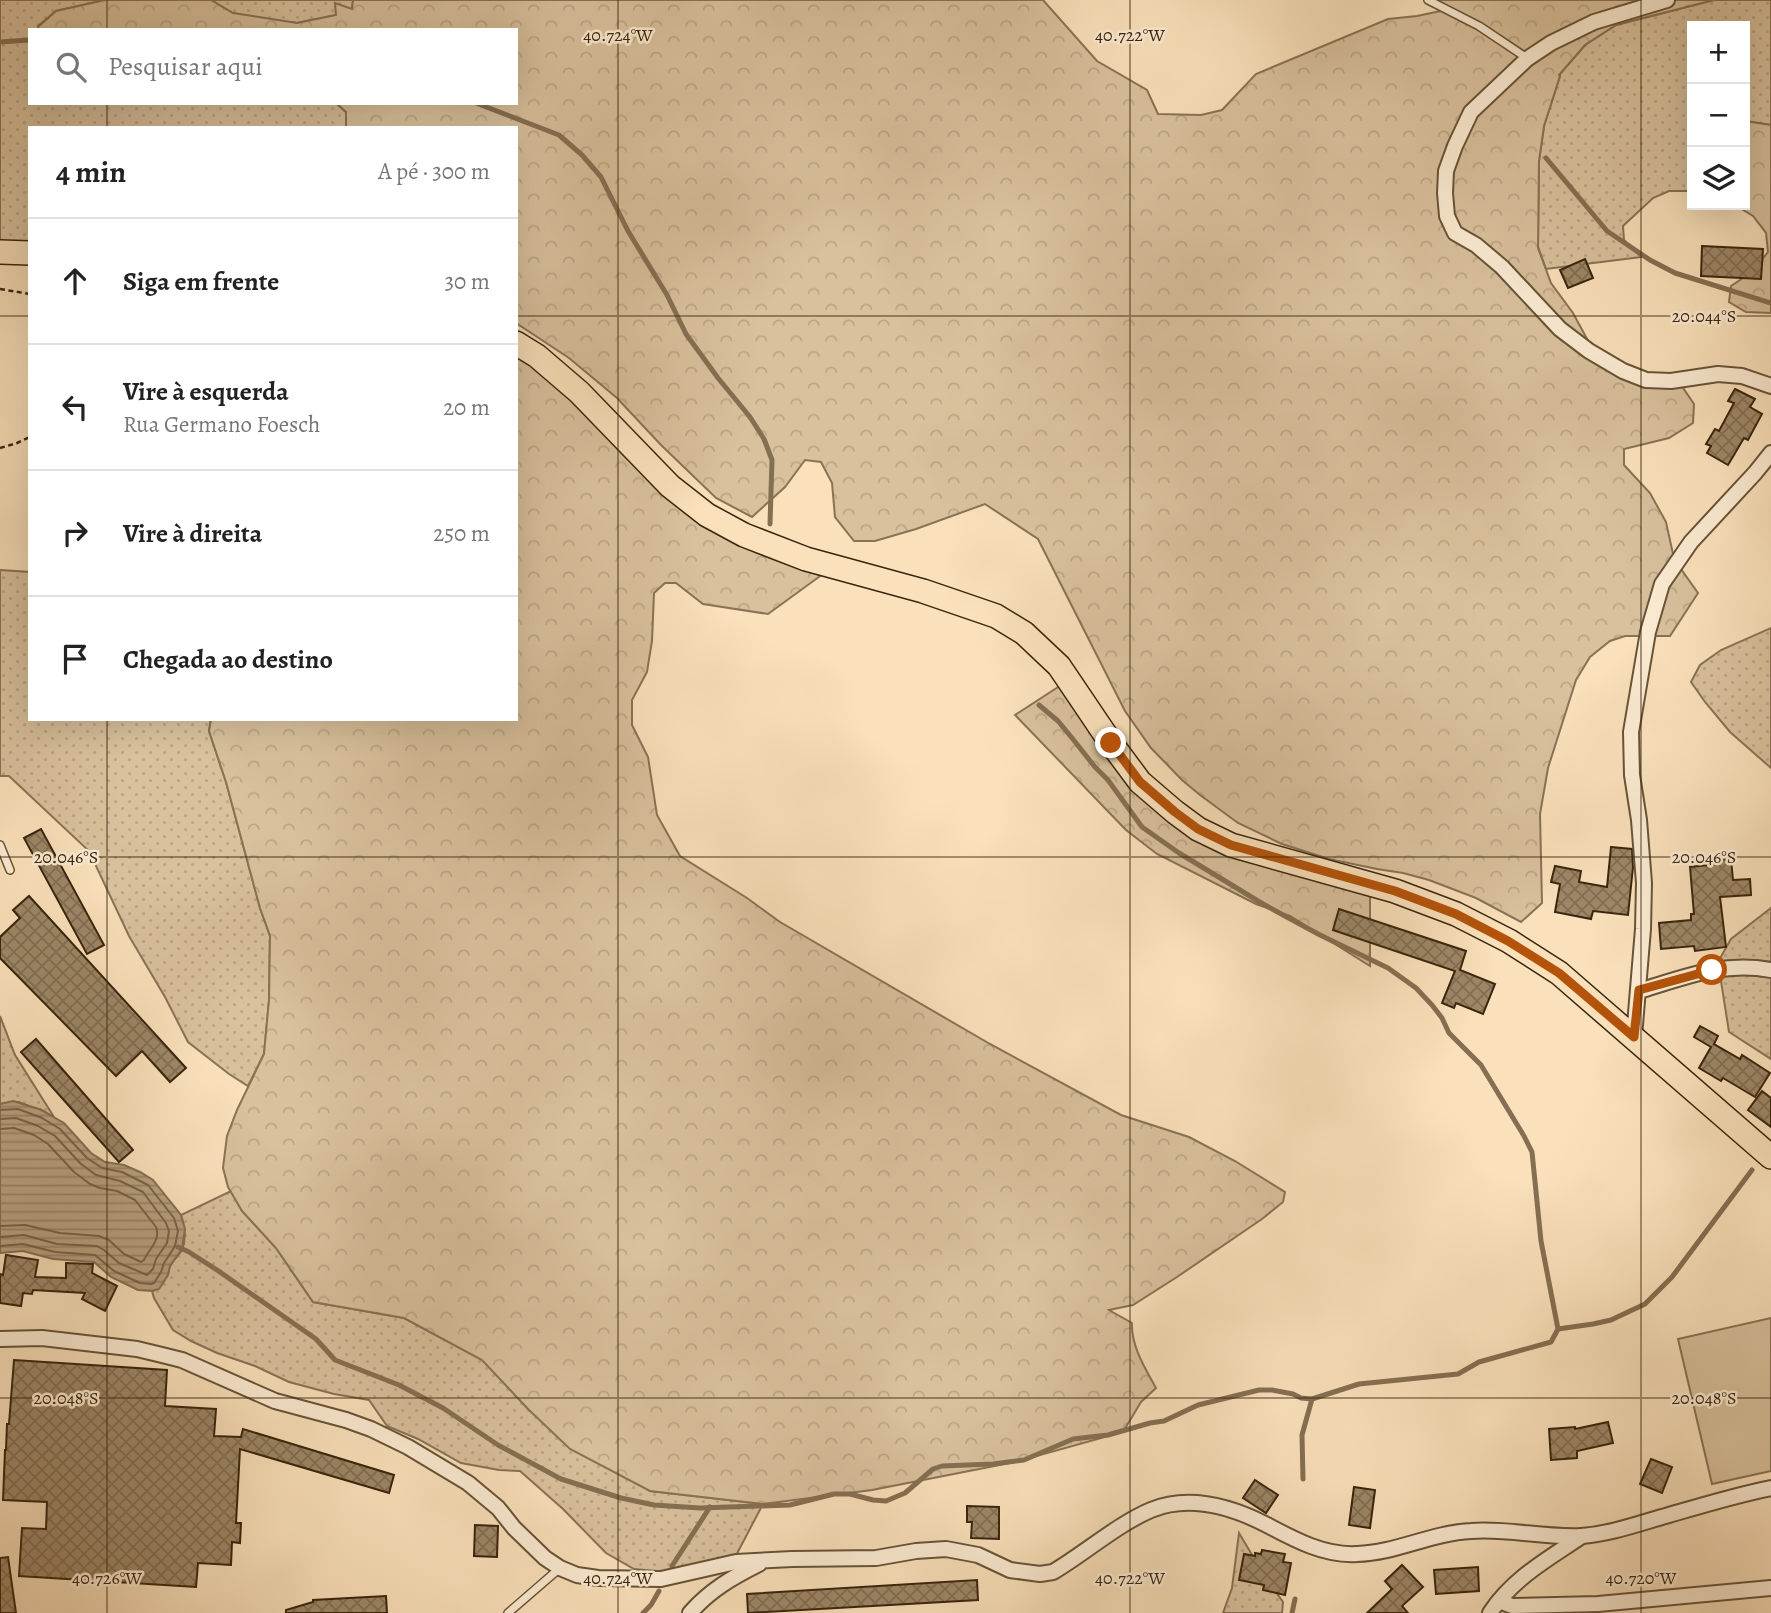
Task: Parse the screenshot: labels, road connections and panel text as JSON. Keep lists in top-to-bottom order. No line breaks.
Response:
{"page":{"map_buttons":["+","−"],"search":"Pesquisar aqui","heading":["4 min","A pé · 300 m"],"list":[["Siga em frente","30 m"],["Vire à esquerda","Rua Germano Foesch","20 m"],["Vire à direita","250 m"],"Chegada ao destino"]},"coordinates":["40.724°W","40.722°W","20.044°S","20.046°S","20.048°S","40.726°W","40.720°W"]}
